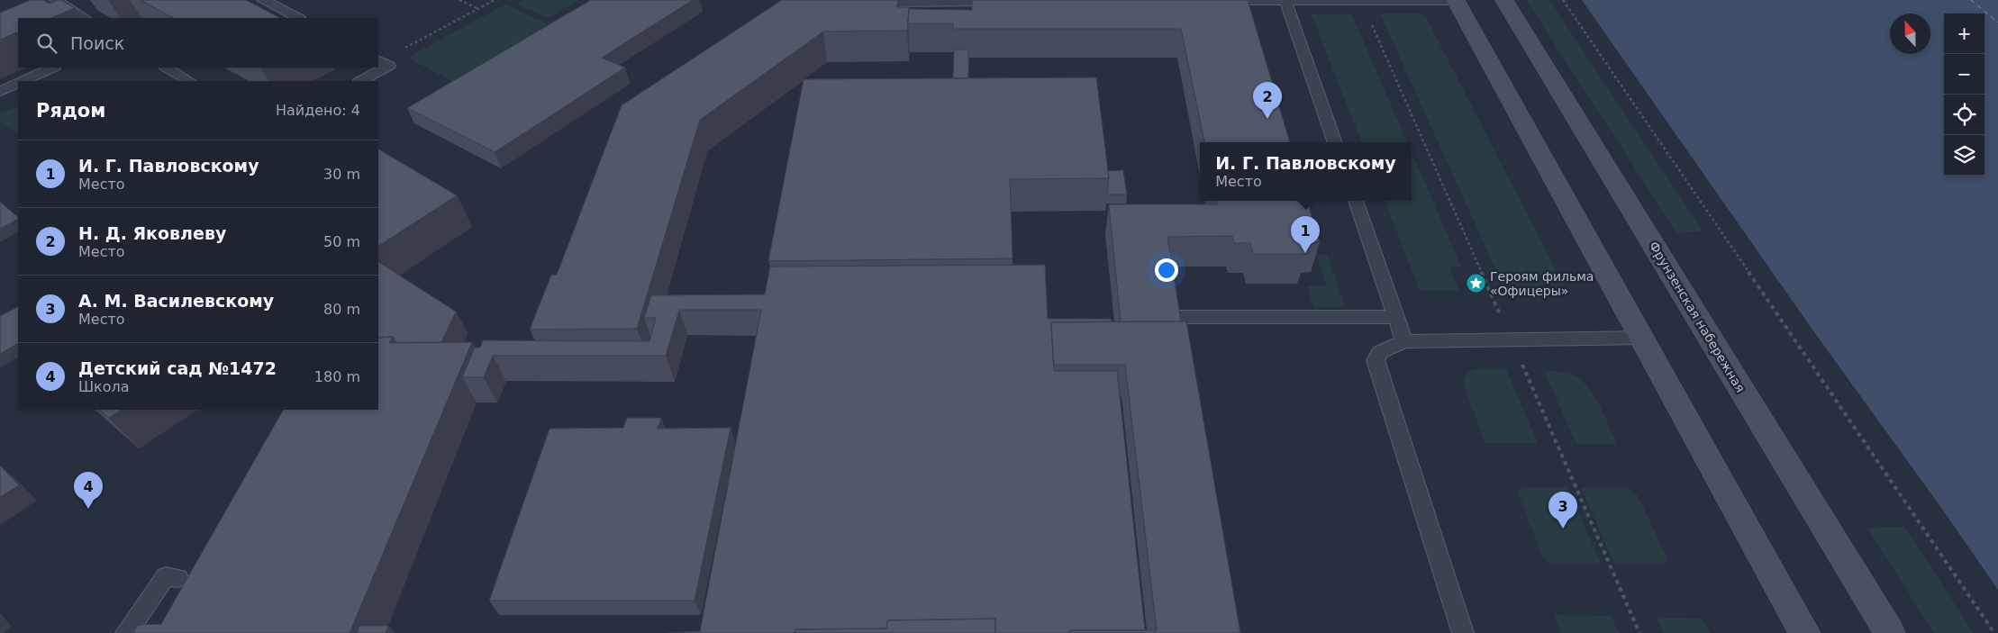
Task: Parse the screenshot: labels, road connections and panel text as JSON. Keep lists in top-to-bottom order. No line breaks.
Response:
{"streets":{"main road":["Фрунзенская набережная"]},"places":{"place":["Героям фильма «Офицеры»"]},"north":"top","page":{"map_buttons":["+","−"],"search":"Поиск","heading":["Рядом","Найдено: 4"],"pins":["2","1","4","3"],"list":[{"mark":"1","name":"И. Г. Павловскому","note":"Место","value":"30 m"},{"mark":"2","name":"Н. Д. Яковлеву","note":"Место","value":"50 m"},{"mark":"3","name":"А. М. Василевскому","note":"Место","value":"80 m"},{"mark":"4","name":"Детский сад №1472","note":"Школа","value":"180 m"}],"popup":["И. Г. Павловскому","Место"]}}
